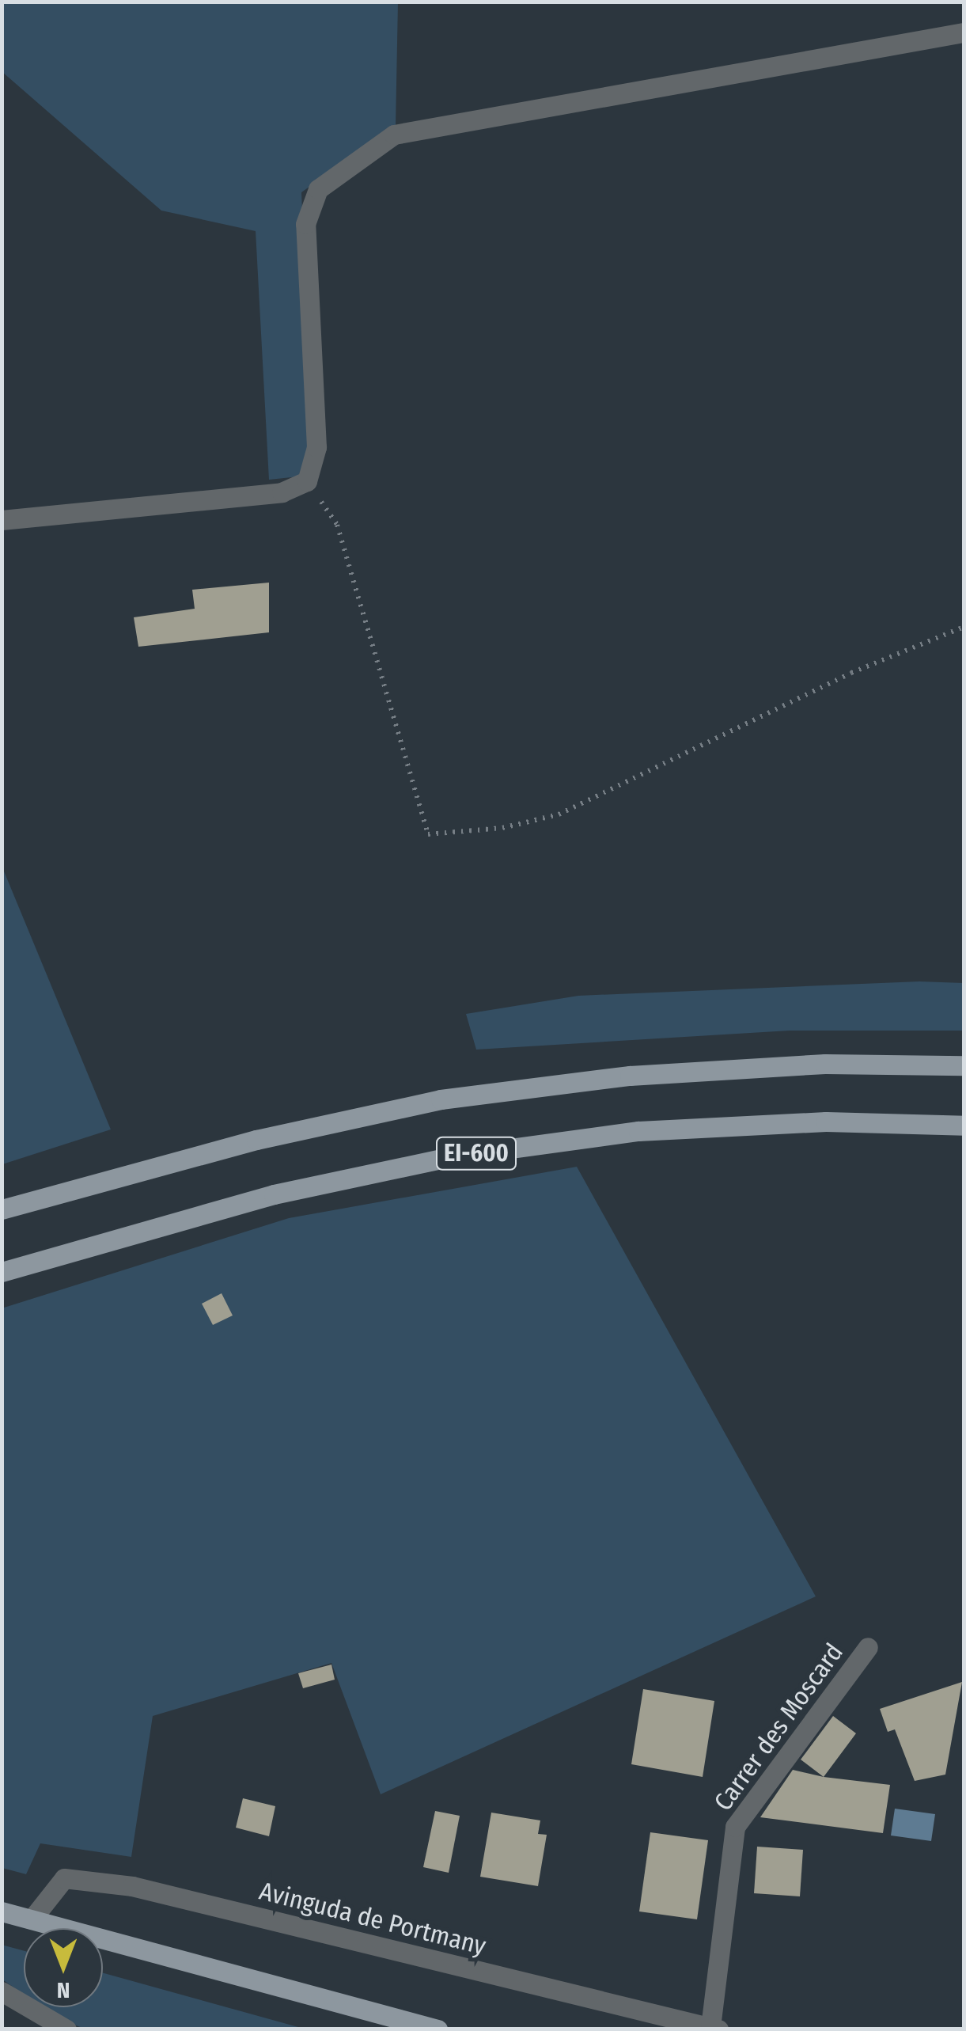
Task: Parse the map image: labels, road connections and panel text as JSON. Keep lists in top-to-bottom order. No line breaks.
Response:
{"streets":{"main road":["EI-600"],"street":["Carrer des Moscard","Avinguda de Portmany"]},"crossings":[["Carrer des Moscard","Avinguda de Portmany"]],"north":"bottom"}
